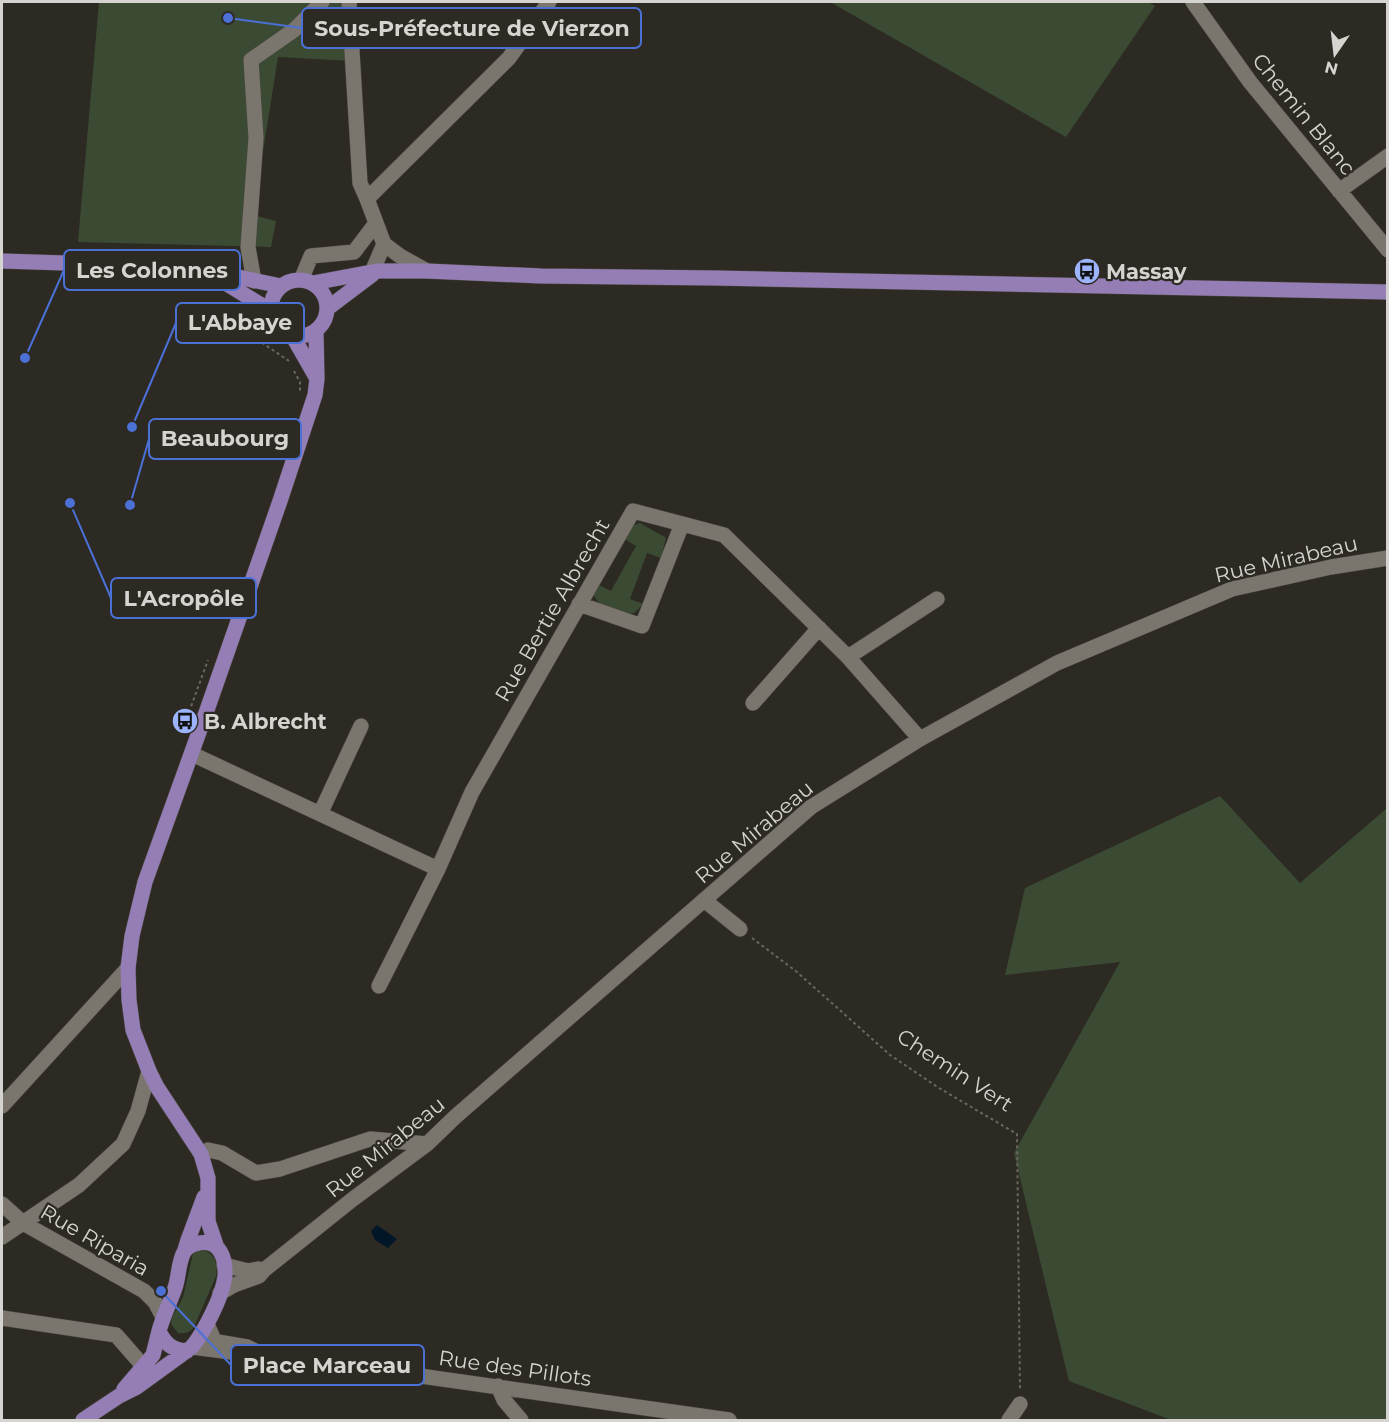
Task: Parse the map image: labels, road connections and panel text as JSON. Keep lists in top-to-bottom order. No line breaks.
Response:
{"streets":{"street":["Chemin Blanc","Rue Mirabeau","Rue Bertie Albrecht","Rue Riparia","Rue des Pillots"],"path":["Chemin Vert"]},"crossings":[["Rue Mirabeau","Rue Bertie Albrecht"]],"places":{"other":["Sous-Préfecture de Vierzon","Les Colonnes","L'Abbaye","L'Acropôle","Beaubourg","Place Marceau"],"bus stop":["Massay","B. Albrecht"]},"north":"bottom"}
